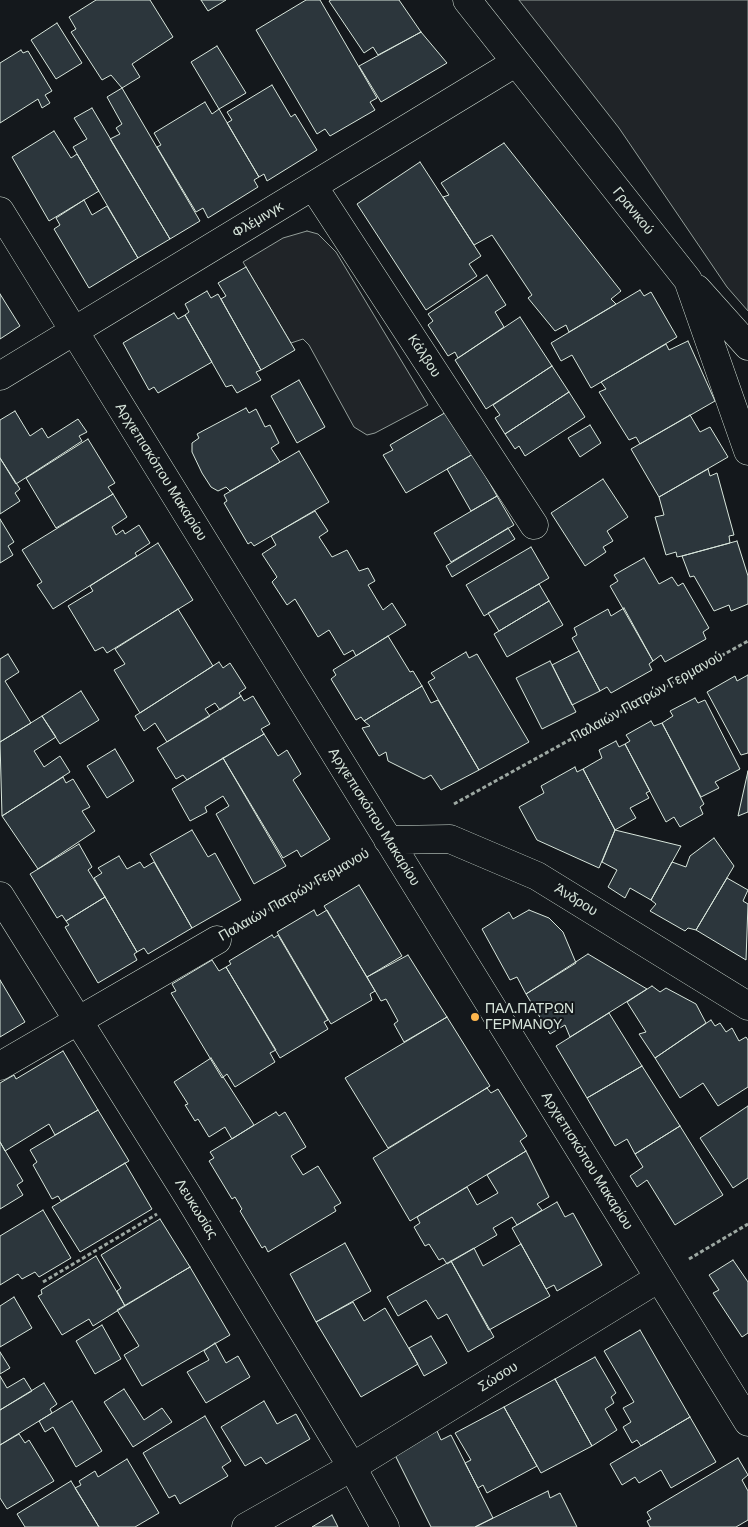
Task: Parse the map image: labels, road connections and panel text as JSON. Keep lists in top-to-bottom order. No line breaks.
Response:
{"streets":{"street":["Γρανικού","Φλέμινγκ","Κάλβου","Αρχιεπισκόπου Μακαρίου","Παλαιών Πατρών Γερμανού","Άνδρου","Λευκωσίας","Σώσου"]},"crossings":[["Γρανικού","Φλέμινγκ"],["Φλέμινγκ","Κάλβου"],["Φλέμινγκ","Αρχιεπισκόπου Μακαρίου"],["Αρχιεπισκόπου Μακαρίου","Παλαιών Πατρών Γερμανού"],["Αρχιεπισκόπου Μακαρίου","Άνδρου"],["Αρχιεπισκόπου Μακαρίου","Σώσου"],["Παλαιών Πατρών Γερμανού","Άνδρου"],["Παλαιών Πατρών Γερμανού","Λευκωσίας"],["Λευκωσίας","Σώσου"]],"places":["ΠΑΛ.ΠΑΤΡΩΝ ΓΕΡΜΑΝΟΥ"]}
